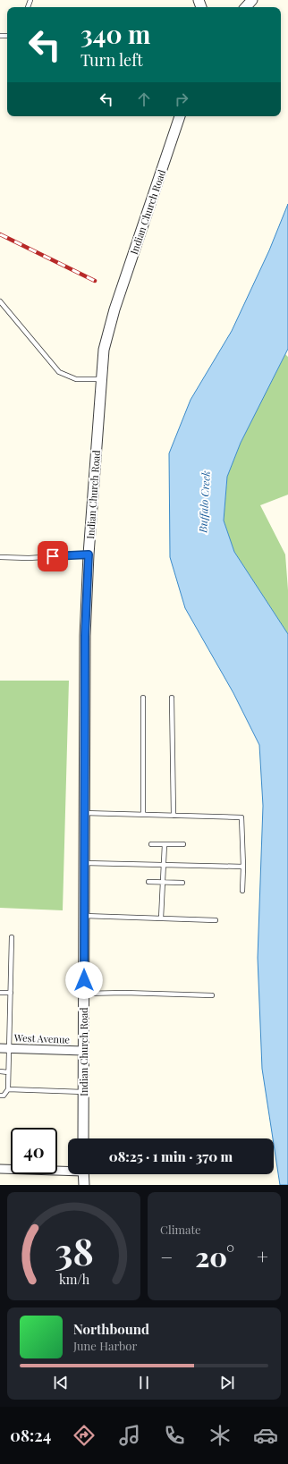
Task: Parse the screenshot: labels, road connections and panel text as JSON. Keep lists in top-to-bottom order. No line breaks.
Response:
{"streets":{"street":["Indian Church Road","West Avenue"]},"crossings":[["Indian Church Road","West Avenue"]],"water":["Buffalo Creek"],"page":{"turn":["340 m","Turn left"],"limit":"40","trip":"08:25 · 1 min · 370 m","tile":"Climate","heat":["−","20°","+"],"song":["Northbound","June Harbor"],"tabs":"08:24","gauge":["38","km/h"]}}
